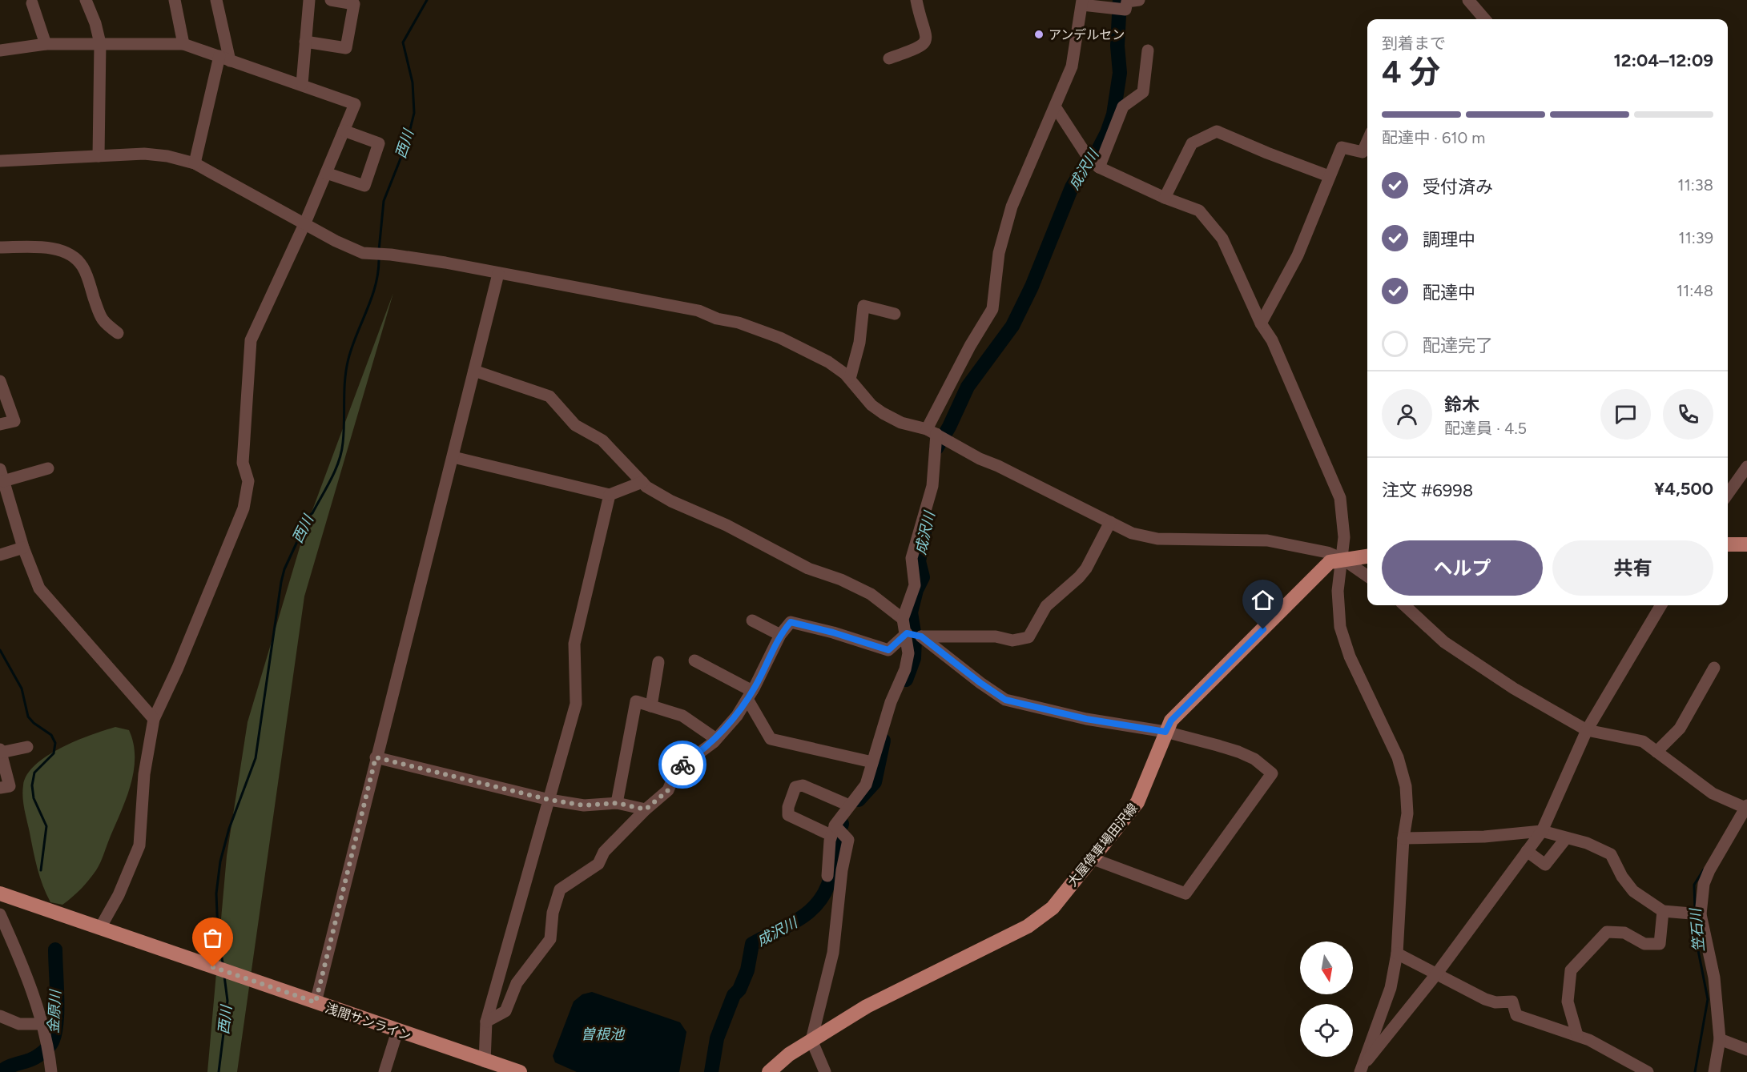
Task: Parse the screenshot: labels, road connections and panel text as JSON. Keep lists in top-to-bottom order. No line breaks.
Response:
{"streets":{"main road":["大屋停車場田沢線","浅間サンライン"]},"water":["西川","成沢川","笠石川","金原川","曽根池"],"places":["アンデルセン"],"north":"bottom","page":{"heading":["4 分","到着まで","12:04–12:09"],"panel":["鈴木","配達員 · 4.5","注文 #6998","¥4,500"],"bar":"配達中 · 610 m","list":[["受付済み","11:38"],["調理中","11:39"],["配達中","11:48"],"配達完了"],"buttons":["ヘルプ","共有"]}}
